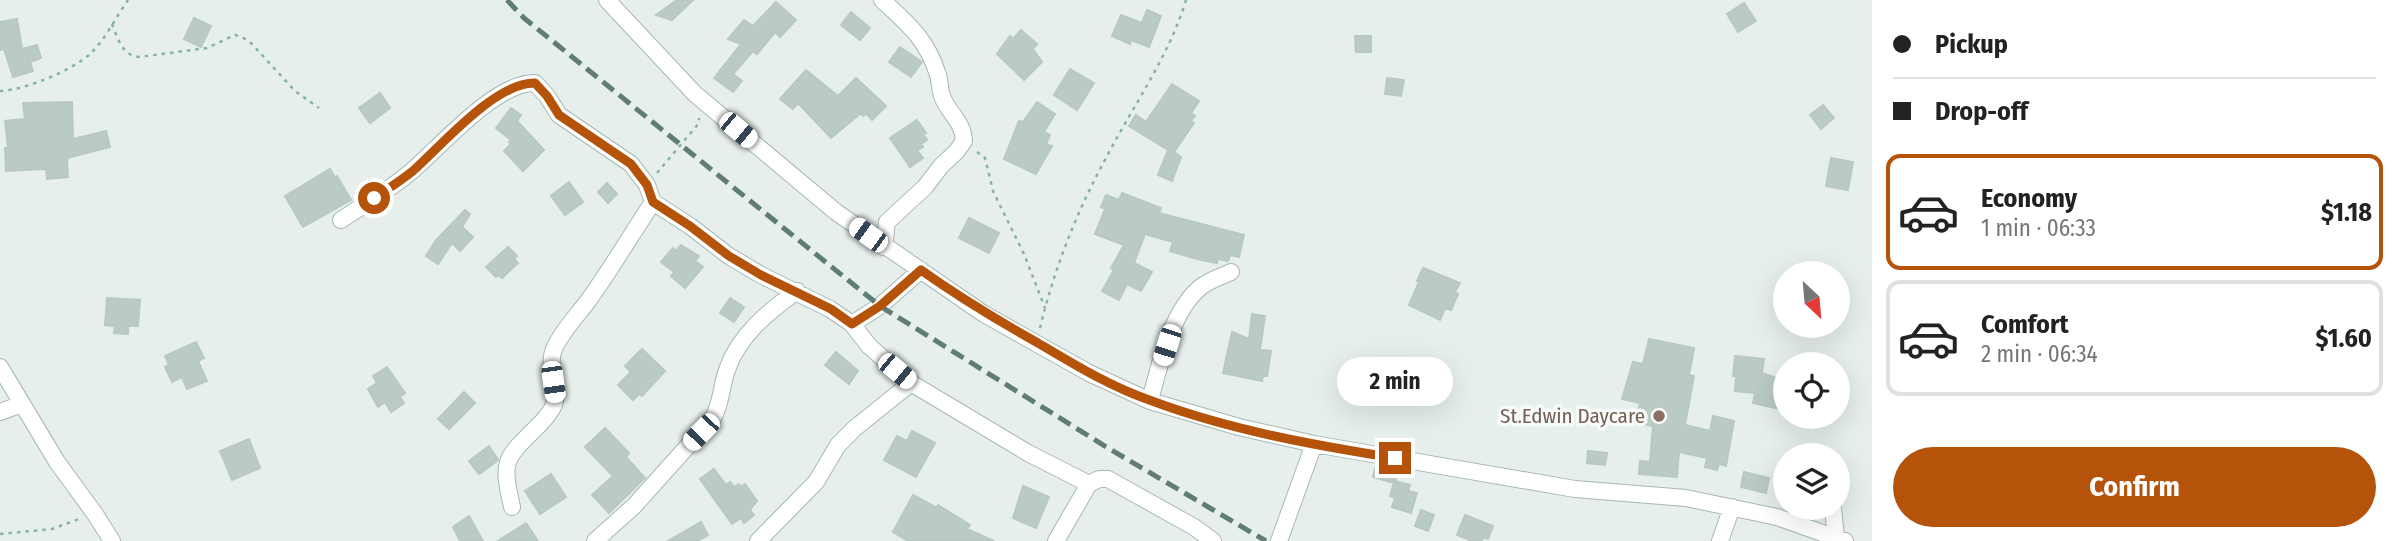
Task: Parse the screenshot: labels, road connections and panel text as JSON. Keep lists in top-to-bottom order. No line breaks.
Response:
{"places":["St.Edwin Daycare"],"north":"bottom right","page":{"banner":["Pickup","Drop-off"],"list":[{"name":"Economy","note":"1 min · 06:33","value":"$1.18"},{"name":"Comfort","note":"2 min · 06:34","value":"$1.60"}],"bubble":"2 min","buttons":"Confirm"}}
